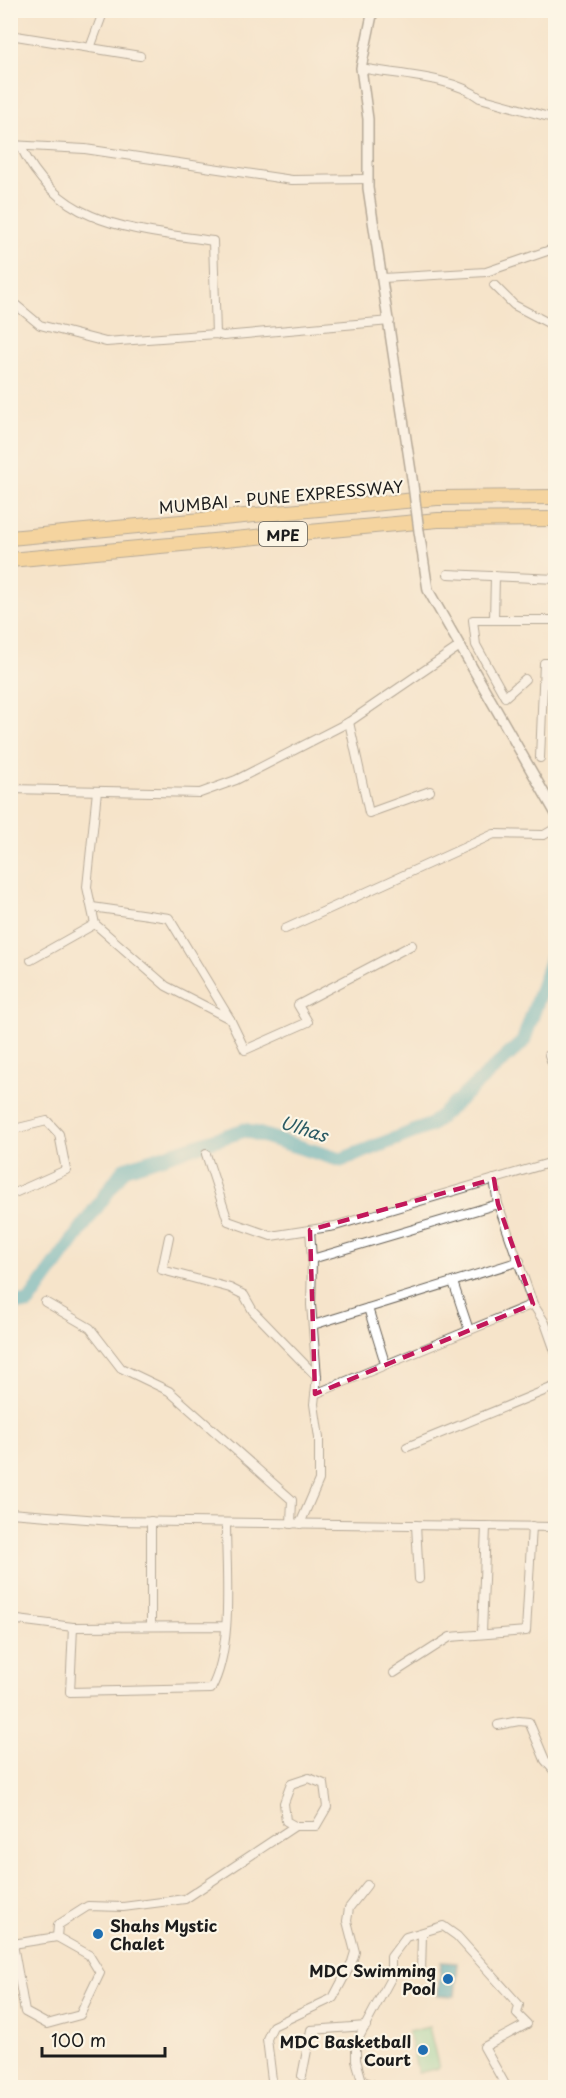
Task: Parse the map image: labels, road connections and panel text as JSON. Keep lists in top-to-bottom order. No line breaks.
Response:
{"streets":{"highway":["MUMBAI - PUNE EXPRESSWAY","MPE"]},"water":["Ulhas"],"places":["Shahs Mystic Chalet","MDC Swimming Pool","MDC Basketball Court"],"scale_bar":"100 m"}
